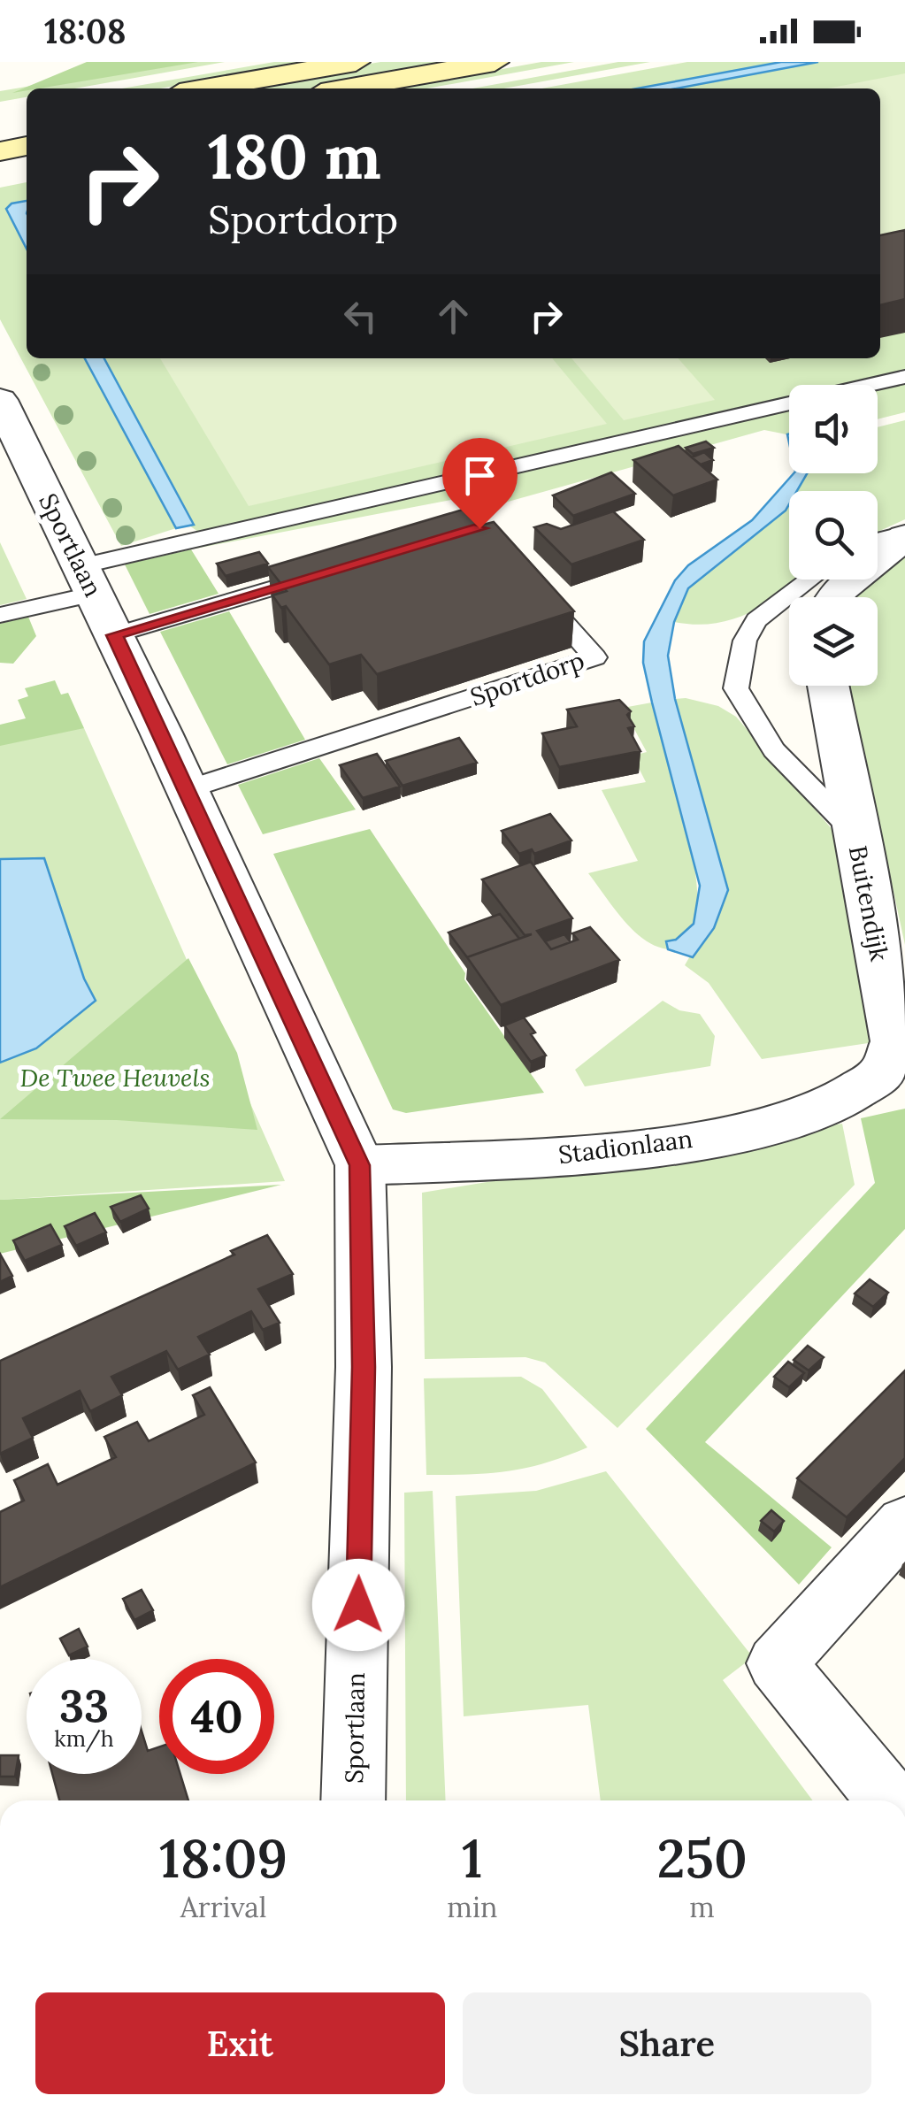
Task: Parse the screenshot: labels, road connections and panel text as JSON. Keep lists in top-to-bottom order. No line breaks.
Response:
{"streets":{"street":["Sportlaan","Buitendijk","Stadionlaan"],"lane":["Sportdorp"]},"crossings":[["Sportlaan","Sportdorp"],["Sportlaan","Stadionlaan"],["Buitendijk","Stadionlaan"]],"parks":["De Twee Heuvels"],"page":{"status":"18:08","turn":["180 m","Sportdorp"],"speed":"33 km/h","limit":"40","eta":["18:09","Arrival","1","min","250","m"],"buttons":["Exit","Share"]}}
